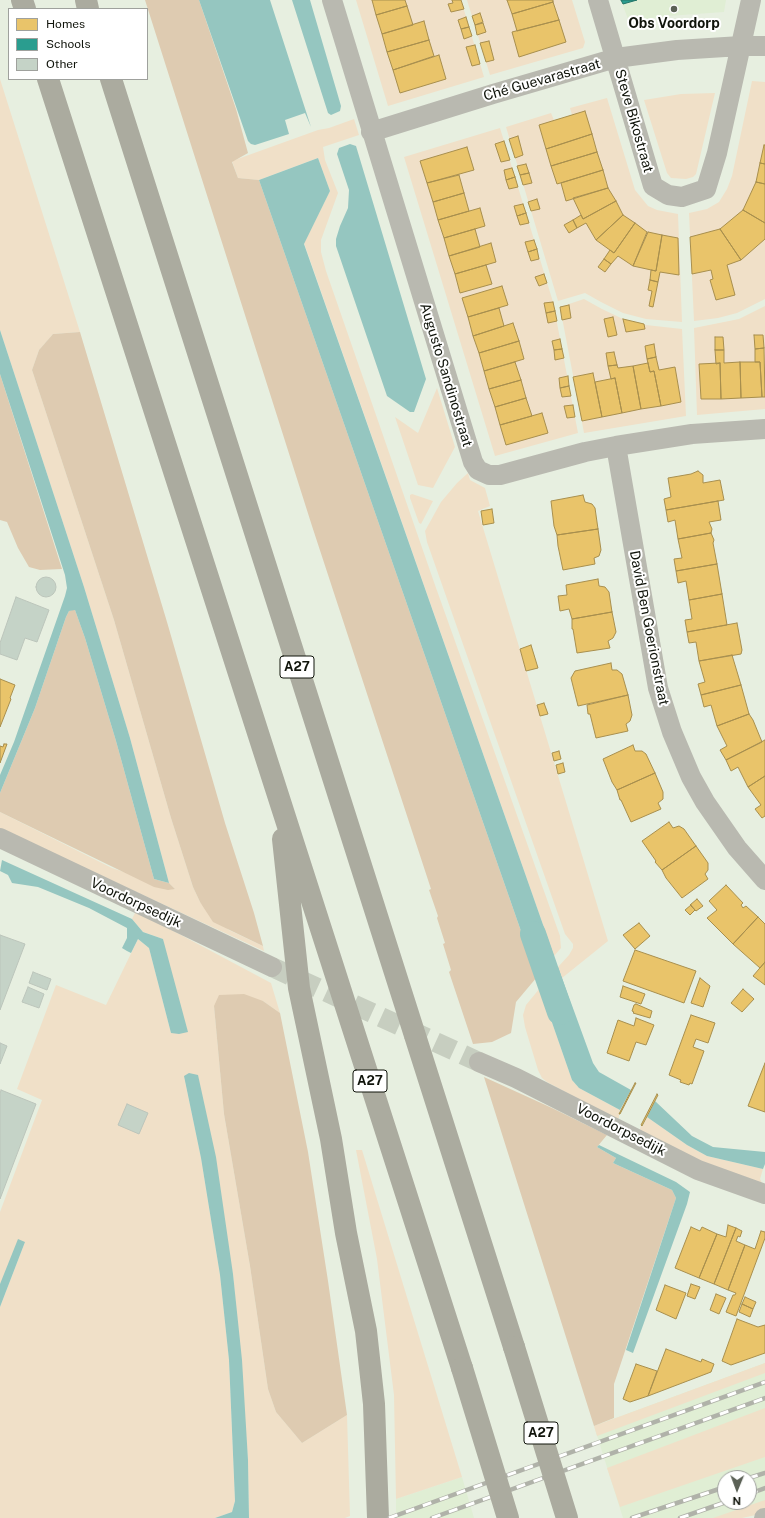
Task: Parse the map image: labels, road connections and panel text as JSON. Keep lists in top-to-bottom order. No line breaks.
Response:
{"streets":{"highway":["A27"],"street":["Ché Guevarastraat","Steve Bikostraat","Augusto Sandinostraat","David Ben Goerionstraat","Voordorpsedijk"]},"crossings":[["Ché Guevarastraat","Steve Bikostraat"],["Ché Guevarastraat","Augusto Sandinostraat"],["Augusto Sandinostraat","David Ben Goerionstraat"]],"places":["Obs Voordorp"],"legend":["Homes","Schools","Other"],"north":"bottom"}
